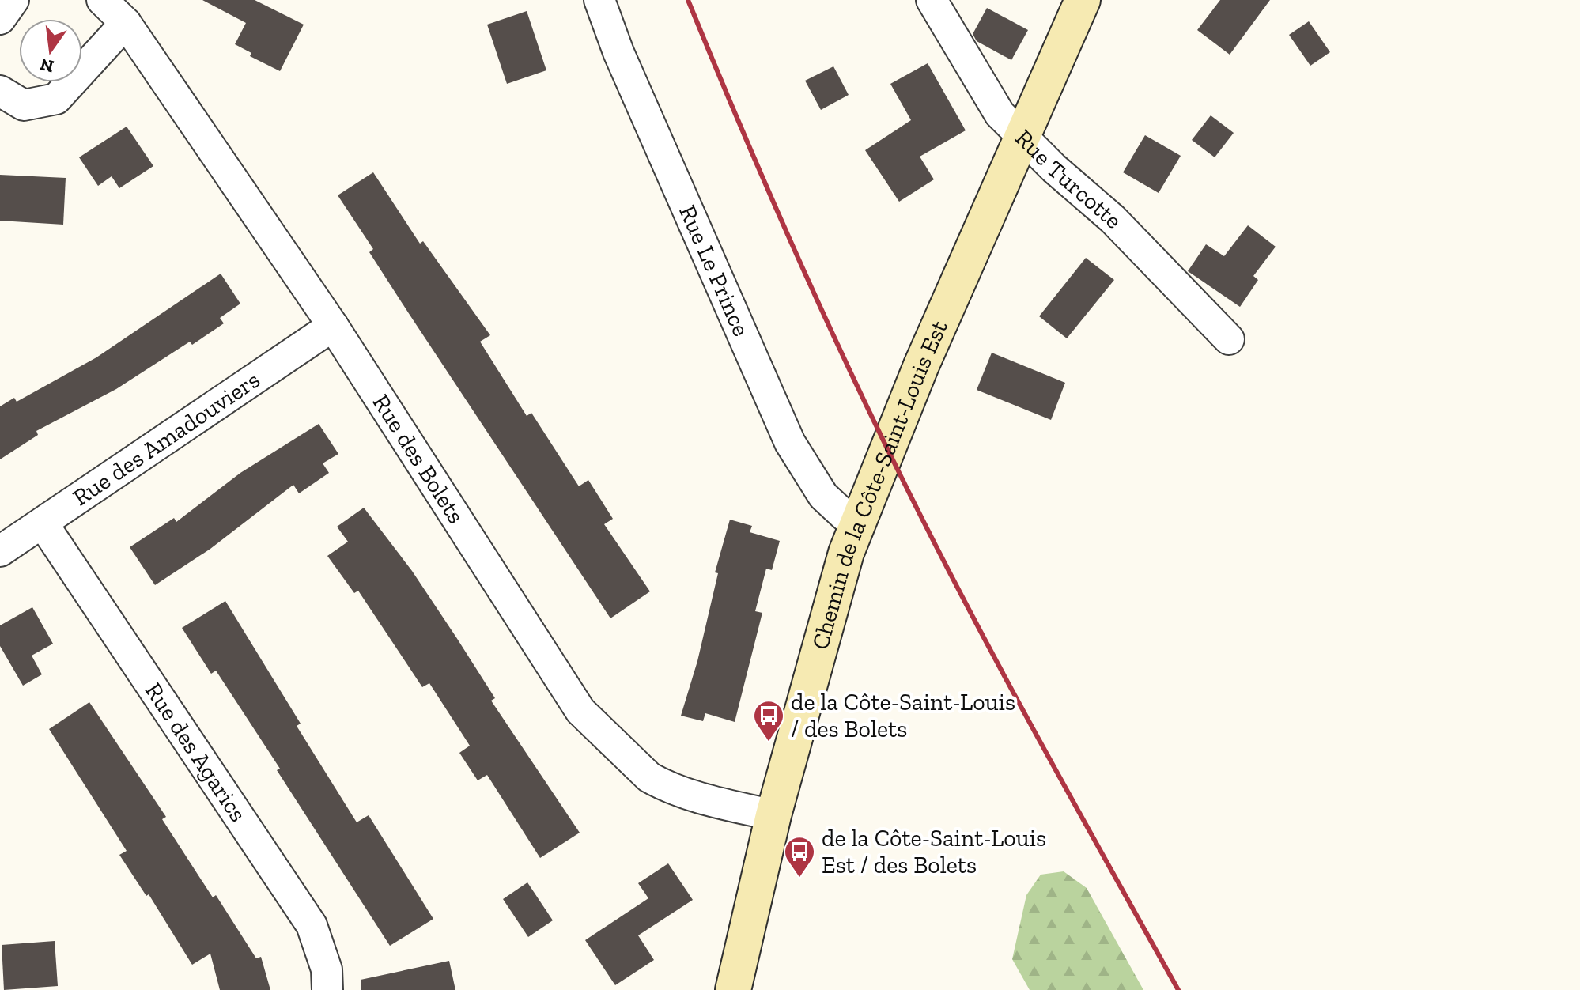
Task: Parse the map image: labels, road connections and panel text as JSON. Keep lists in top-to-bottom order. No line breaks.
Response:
{"streets":{"street":["Rue Turcotte","Rue Le Prince","Rue des Amadouviers","Rue des Bolets","Chemin de la Côte-Saint-Louis Est","Rue des Agarics"]},"crossings":[["Rue Turcotte","Chemin de la Côte-Saint-Louis Est"],["Rue Le Prince","Chemin de la Côte-Saint-Louis Est"],["Rue des Amadouviers","Rue des Bolets"],["Rue des Amadouviers","Rue des Agarics"],["Rue des Bolets","Chemin de la Côte-Saint-Louis Est"]],"places":{"bus stop":["de la Côte-Saint-Louis / des Bolets","de la Côte-Saint-Louis Est / des Bolets"]},"north":"bottom"}
